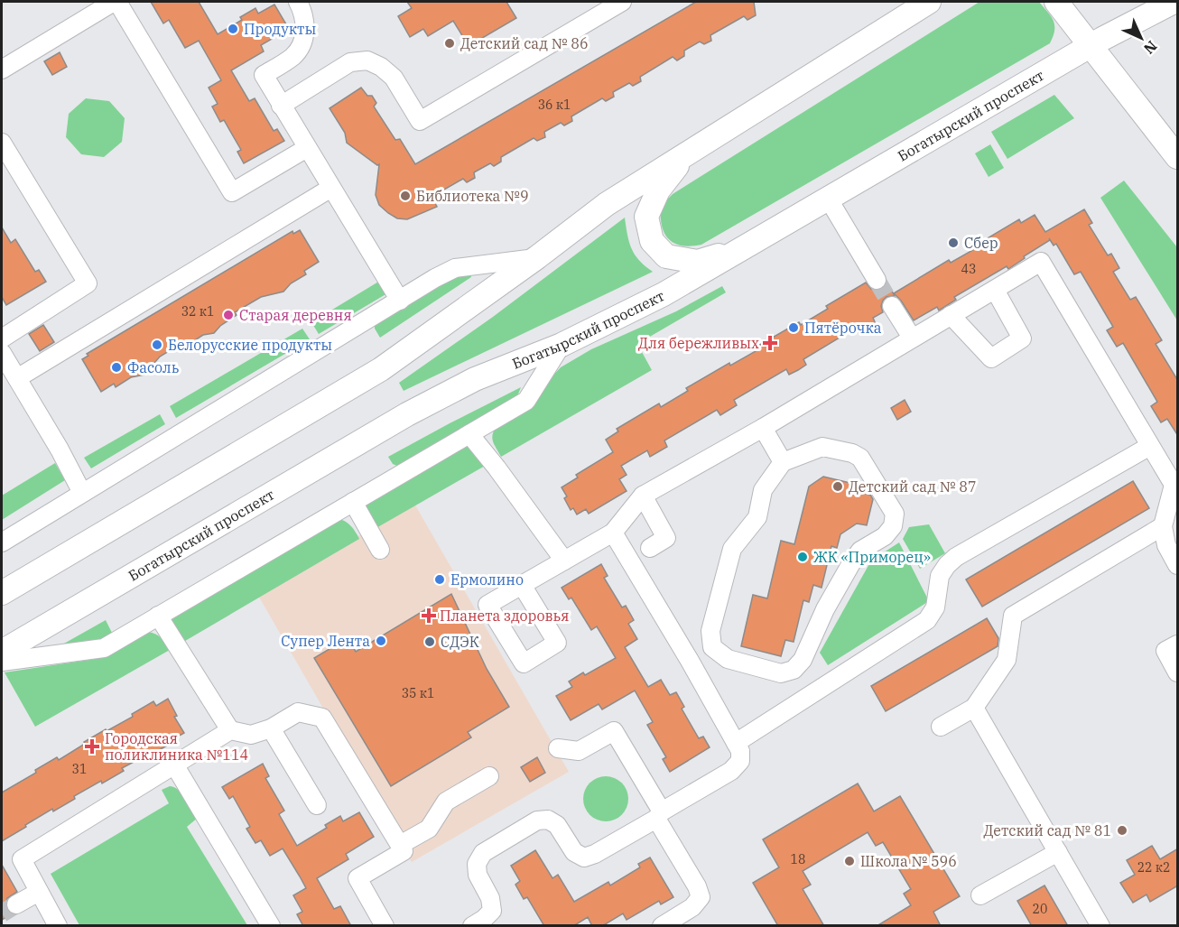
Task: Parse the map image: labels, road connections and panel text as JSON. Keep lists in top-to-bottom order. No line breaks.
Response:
{"streets":{"main road":["Богатырский проспект"]},"places":{"other":["Продукты","Детский сад № 86","Библиотека №9","Сбер","Старая деревня","Пятёрочка","Белорусские продукты","Фасоль","Детский сад № 87","ЖК «Приморец»","Ермолино","Супер Лента","СДЭК","Детский сад № 81","Школа № 596"],"health":["Для бережливых","Планета здоровья","Городская поликлиника №114"]},"house_numbers":["36 к1","43","32 к1","35 к1","31","18","22 к2","20"],"north":"bottom right"}
